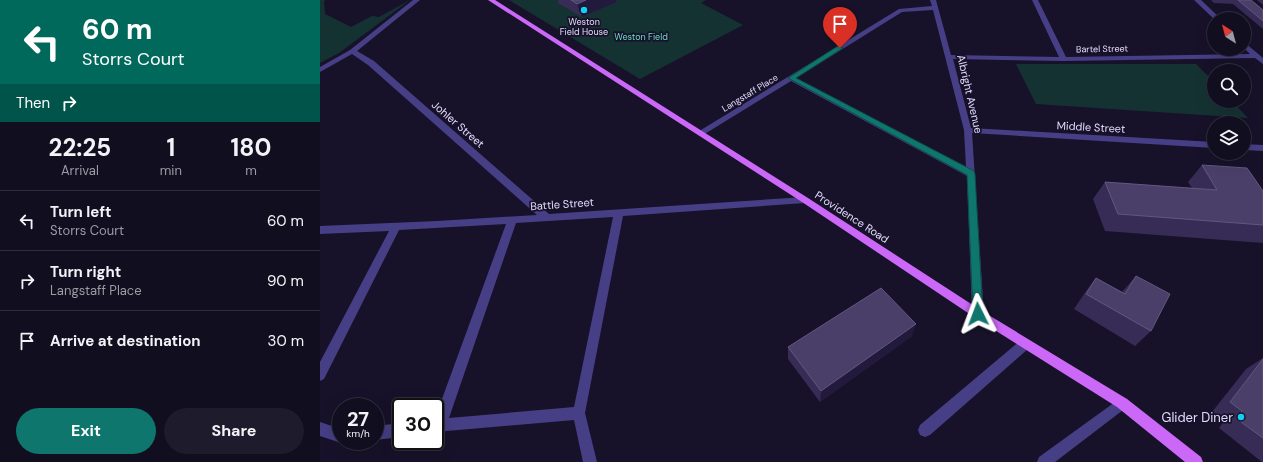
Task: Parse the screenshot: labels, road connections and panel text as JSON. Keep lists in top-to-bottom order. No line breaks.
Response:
{"streets":{"main road":["Providence Road"],"street":["Bartel Street","Langstaff Place","Albright Avenue","Johler Street","Middle Street","Battle Street"]},"crossings":[["Bartel Street","Albright Avenue"],["Langstaff Place","Albright Avenue"],["Langstaff Place","Providence Road"],["Albright Avenue","Middle Street"],["Albright Avenue","Providence Road"],["Johler Street","Battle Street"],["Battle Street","Providence Road"]],"parks":["Weston Field"],"places":["Weston Field House","Glider Diner"],"north":"top left","page":{"turn":["60 m","Storrs Court"],"then":"Then","eta":["22:25","Arrival","1","min","180","m"],"list":[{"name":"Turn left","note":"Storrs Court","value":"60 m"},{"name":"Turn right","note":"Langstaff Place","value":"90 m"},{"name":"Arrive at destination","value":"30 m"}],"speed":"27 km/h","limit":"30","buttons":["Exit","Share"]}}
